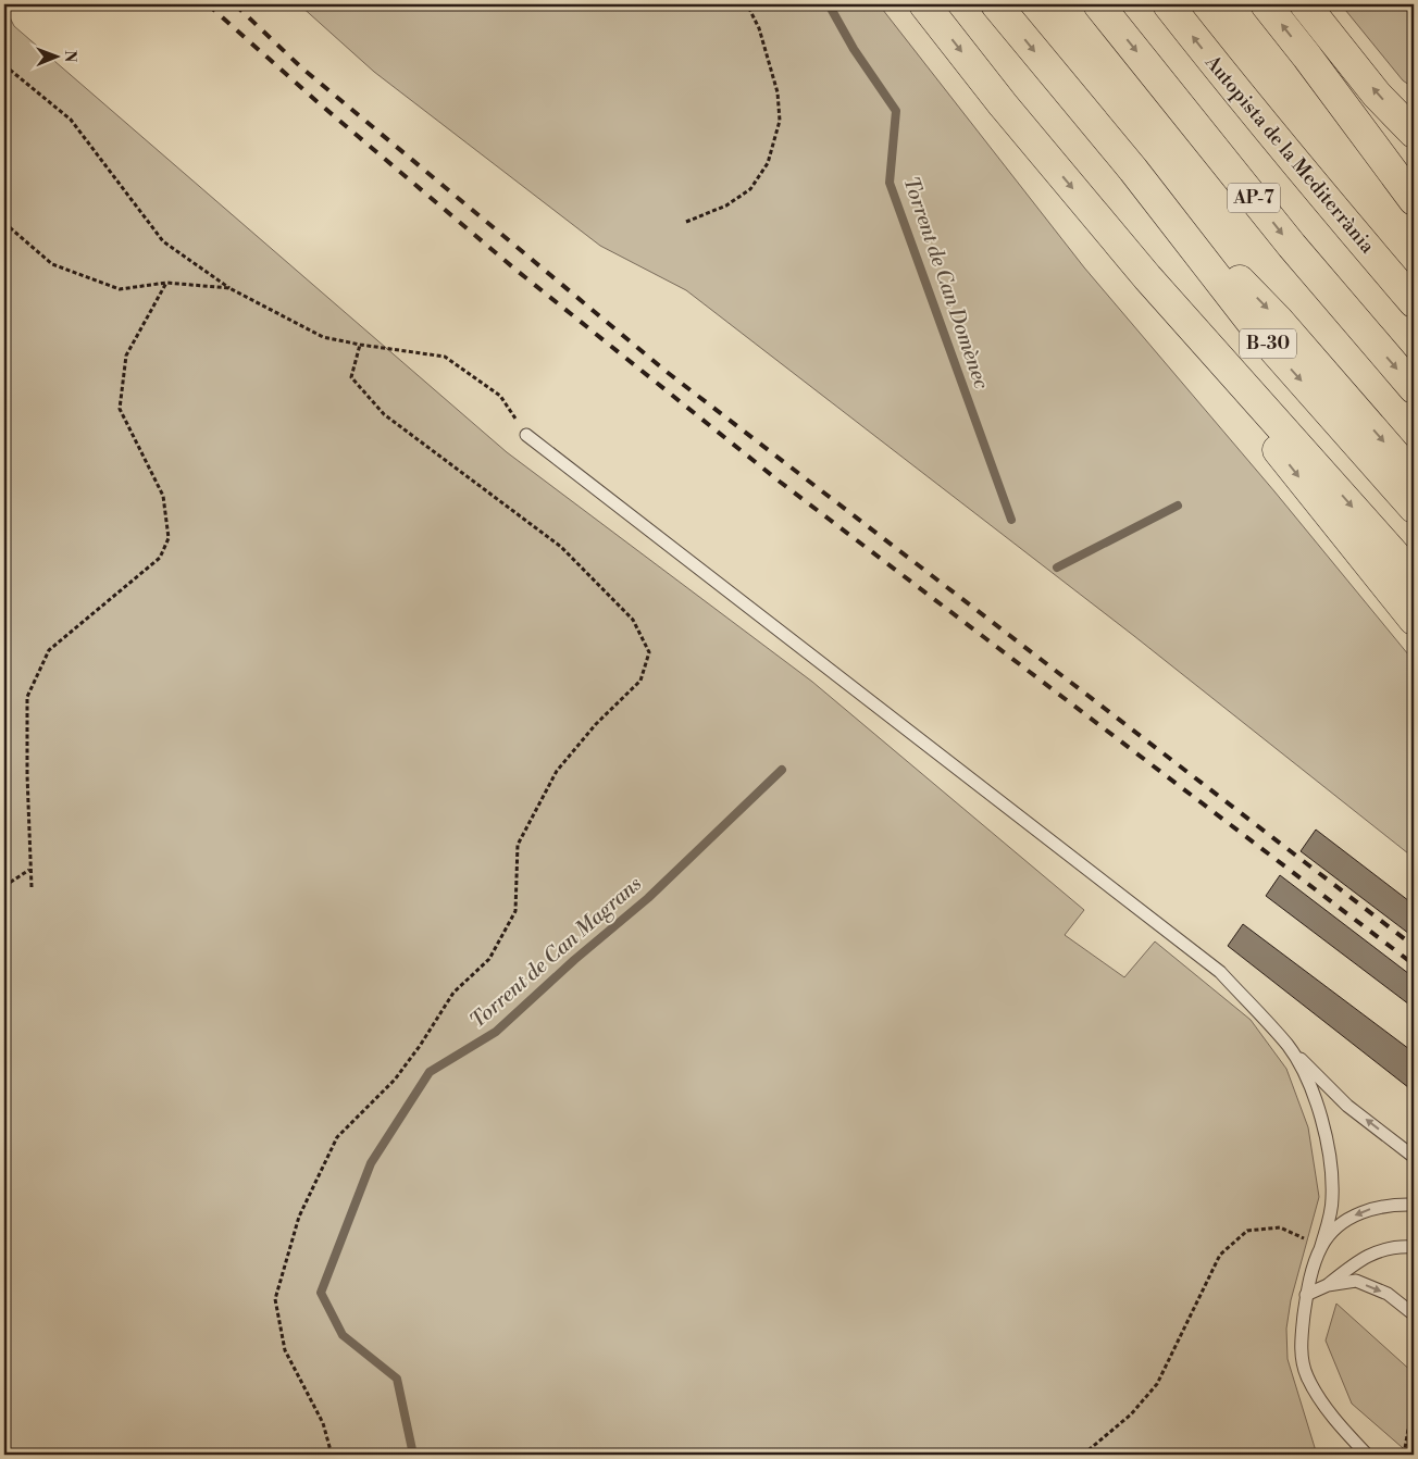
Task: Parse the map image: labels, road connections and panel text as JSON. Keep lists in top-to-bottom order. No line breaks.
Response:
{"streets":{"highway":["Autopista de la Mediterrània","AP-7","B-30"]},"water":["Torrent de Can Domènec","Torrent de Can Magrans"],"north":"right"}
